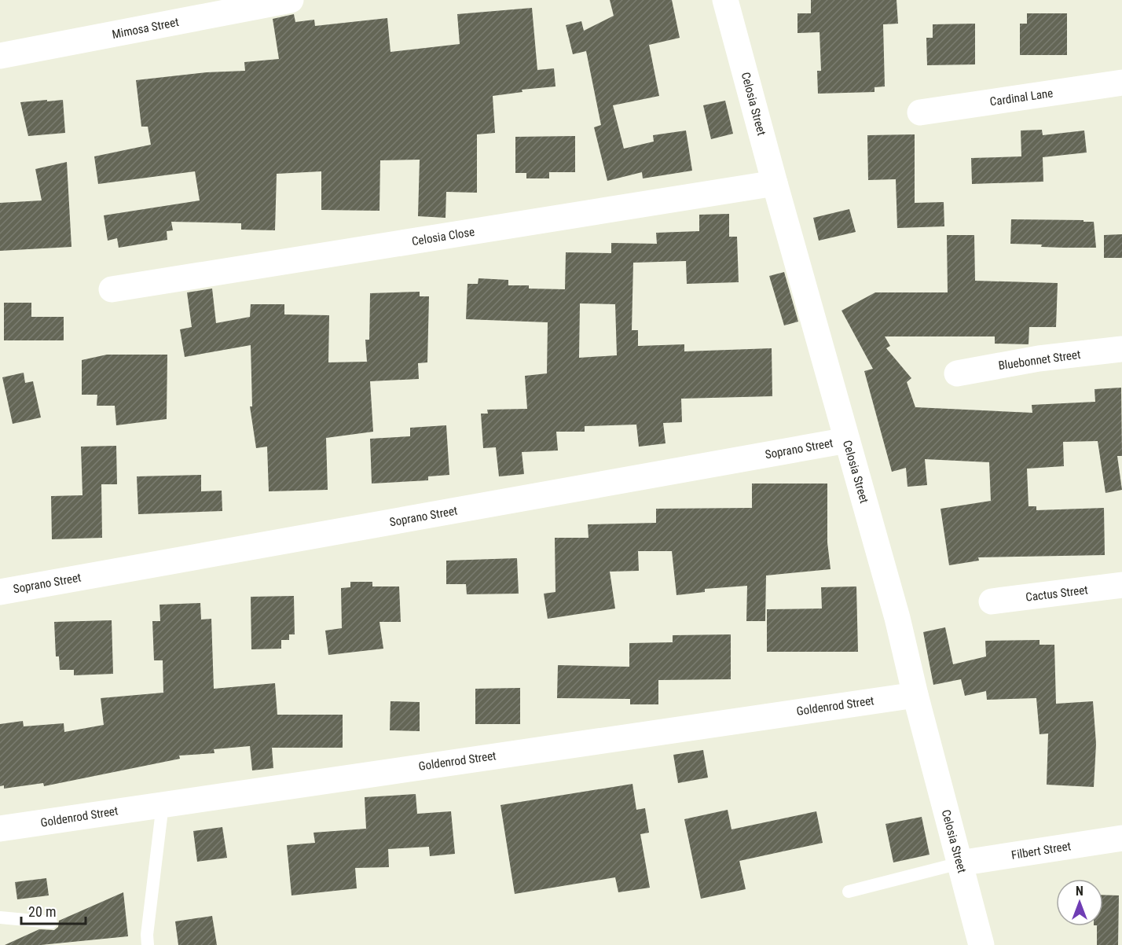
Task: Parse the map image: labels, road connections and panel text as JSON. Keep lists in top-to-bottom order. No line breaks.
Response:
{"streets":{"street":["Mimosa Street","Cardinal Lane","Celosia Street","Celosia Close","Bluebonnet Street","Soprano Street","Cactus Street","Goldenrod Street","Filbert Street"]},"crossings":[["Celosia Street","Celosia Close"],["Celosia Street","Soprano Street"],["Celosia Street","Goldenrod Street"],["Celosia Street","Filbert Street"]],"scale_bar":"20 m","north":"top"}
